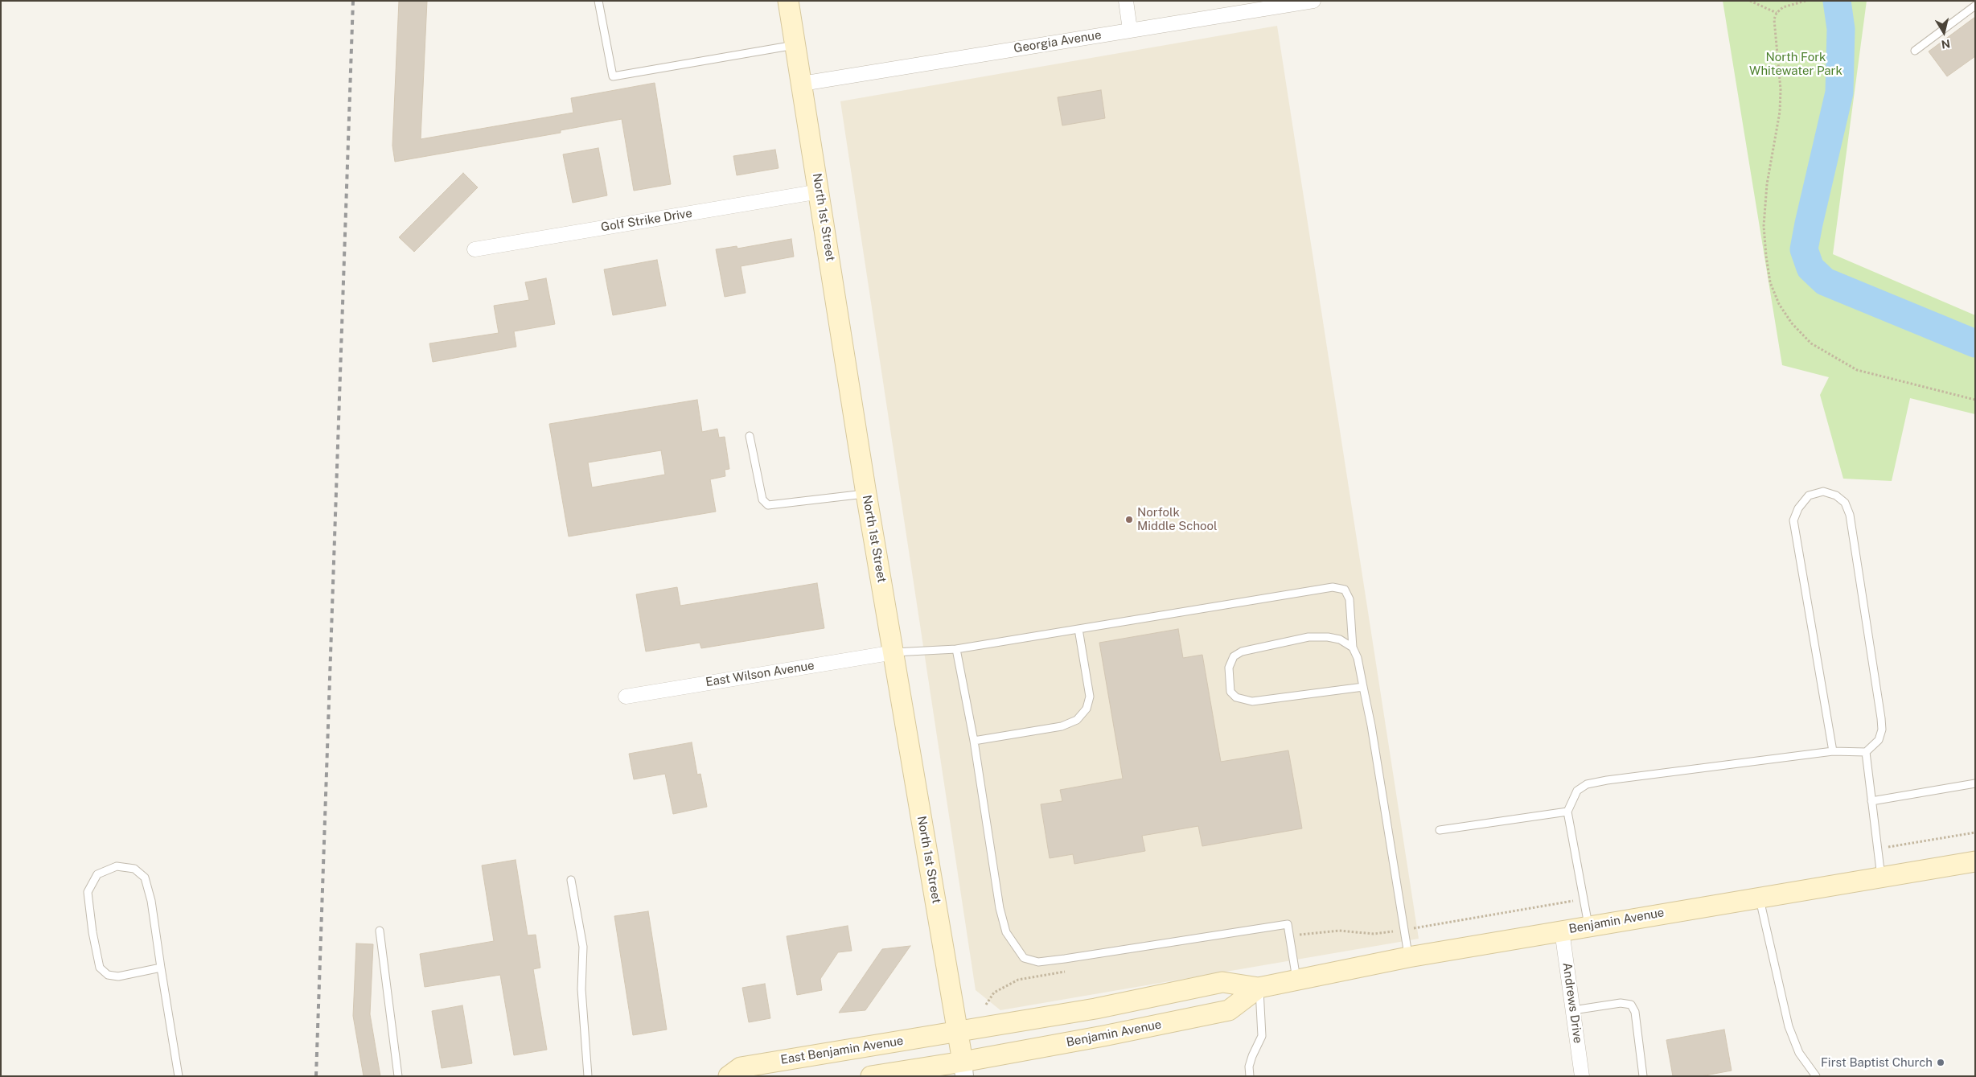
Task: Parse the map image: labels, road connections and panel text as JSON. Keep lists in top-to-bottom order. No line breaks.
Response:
{"streets":{"main road":["North 1st Street","Benjamin Avenue","East Benjamin Avenue"],"street":["Georgia Avenue","Golf Strike Drive","East Wilson Avenue","Andrews Drive"]},"crossings":[["Georgia Avenue","North 1st Street"],["North 1st Street","Golf Strike Drive"],["North 1st Street","East Wilson Avenue"],["North 1st Street","Benjamin Avenue"],["North 1st Street","East Benjamin Avenue"],["Benjamin Avenue","Andrews Drive"],["Benjamin Avenue","East Benjamin Avenue"]],"parks":["North Fork Whitewater Park"],"places":["Norfolk Middle School","First Baptist Church"],"north":"bottom"}
